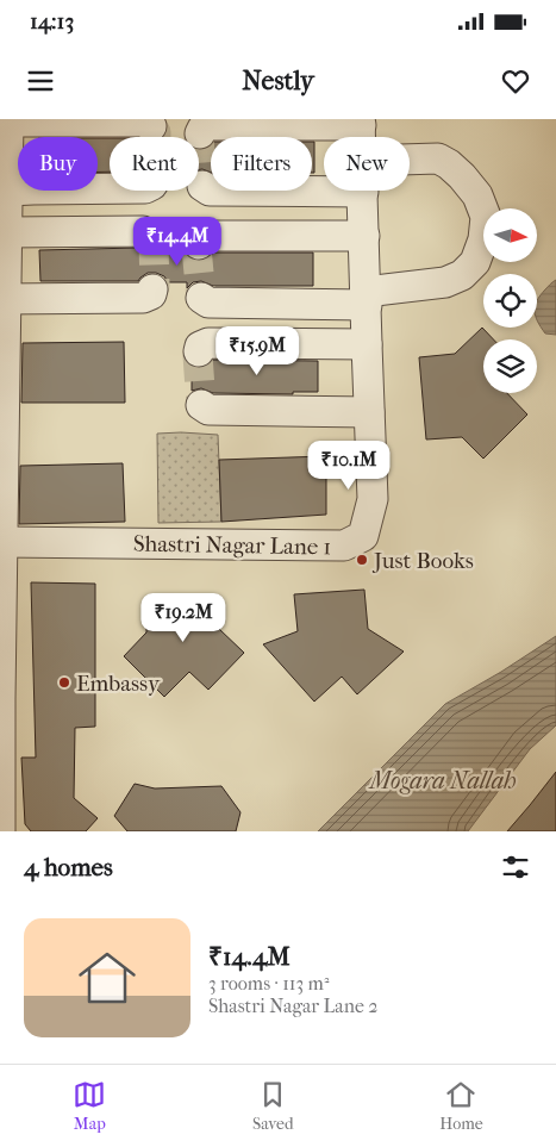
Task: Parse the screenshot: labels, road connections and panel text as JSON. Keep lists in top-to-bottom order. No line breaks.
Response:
{"streets":{"street":["Shastri Nagar Lane 1"]},"water":["Mogara Nallah"],"places":["Just Books","Embassy"],"north":"right","page":{"status":"14:13","header":"Nestly","chip":["Buy","Rent","Filters","New"],"price":["₹14.4M","₹15.9M","₹10.1M","₹19.2M"],"heading":"4 homes","list":[{"name":"₹14.4M","note":"3 rooms · 113 m² · Shastri Nagar Lane 2"}],"tabs":["Map","Saved","Home"]}}
